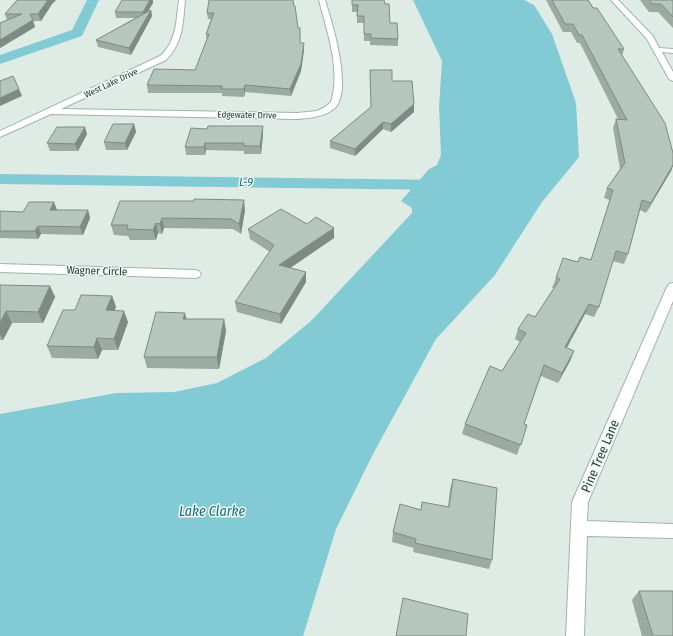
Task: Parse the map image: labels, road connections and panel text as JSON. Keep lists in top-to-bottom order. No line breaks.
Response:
{"streets":{"street":["West Lake Drive","Edgewater Drive","Wagner Circle","Pine Tree Lane"]},"crossings":[["West Lake Drive","Edgewater Drive"]],"water":["L-9","Lake Clarke"]}
